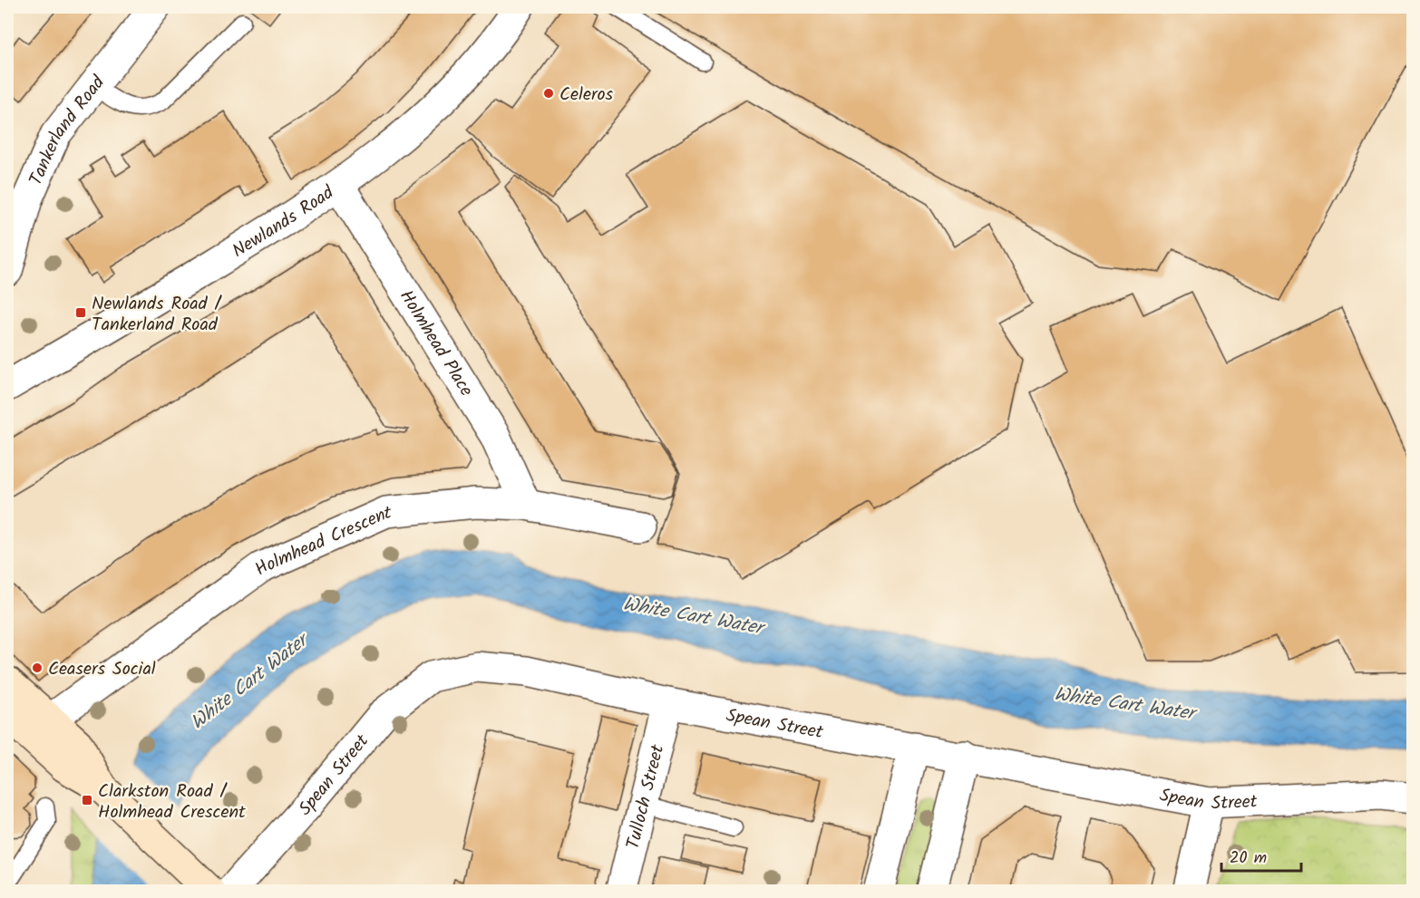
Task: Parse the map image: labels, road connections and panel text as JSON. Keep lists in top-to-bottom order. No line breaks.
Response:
{"streets":{"street":["Tankerland Road","Newlands Road","Holmhead Place","Holmhead Crescent","Spean Street","Tulloch Street"]},"crossings":[["Newlands Road","Holmhead Place"],["Holmhead Place","Holmhead Crescent"],["Spean Street","Tulloch Street"]],"water":["White Cart Water"],"places":{"other":["Celeros","Ceasers Social"],"transit":["Newlands Road / Tankerland Road","Clarkston Road / Holmhead Crescent"]},"scale_bar":"20 m"}
